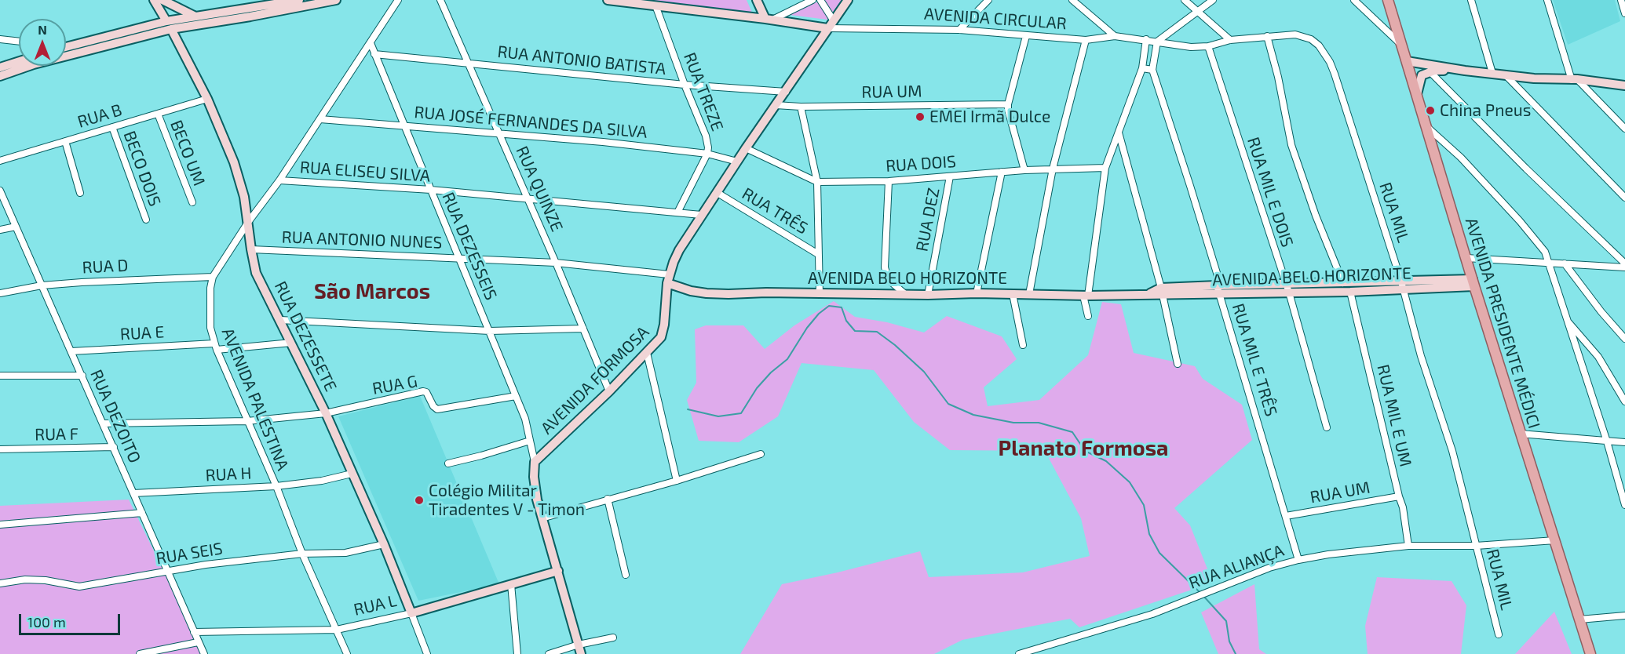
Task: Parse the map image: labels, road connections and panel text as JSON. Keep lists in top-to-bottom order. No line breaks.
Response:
{"streets":{"main road":["AVENIDA PRESIDENTE MÉDICI"],"street":["AVENIDA CIRCULAR","RUA ANTONIO BATISTA","RUA TREZE","RUA UM","RUA B","RUA JOSÉ FERNANDES DA SILVA","BECO UM","RUA DOIS","BECO DOIS","RUA ELISEU SILVA","RUA QUINZE","RUA MIL E DOIS","RUA TRÊS","RUA MIL","RUA DEZ","RUA ANTONIO NUNES","RUA DEZESSEIS","RUA D","AVENIDA BELO HORIZONTE","RUA E","RUA DEZESSETE","RUA MIL E TRÊS","AVENIDA FORMOSA","RUA G","AVENIDA PALESTINA","RUA MIL E UM","RUA DEZOITO","RUA F","RUA H","RUA SEIS","RUA ALIANÇA","RUA L"]},"crossings":[["AVENIDA CIRCULAR","RUA TREZE"],["AVENIDA CIRCULAR","RUA MIL"],["AVENIDA CIRCULAR","AVENIDA FORMOSA"],["RUA ANTONIO BATISTA","RUA TREZE"],["RUA ANTONIO BATISTA","RUA QUINZE"],["RUA ANTONIO BATISTA","RUA DEZESSEIS"],["RUA ANTONIO BATISTA","AVENIDA FORMOSA"],["RUA TREZE","RUA JOSÉ FERNANDES DA SILVA"],["RUA TREZE","RUA ELISEU SILVA"],["RUA UM","RUA MIL E TRÊS"],["RUA UM","AVENIDA FORMOSA"],["RUA UM","RUA MIL E UM"],["RUA B","BECO UM"],["RUA B","BECO DOIS"],["RUA B","RUA DEZESSETE"],["RUA JOSÉ FERNANDES DA SILVA","RUA QUINZE"],["RUA JOSÉ FERNANDES DA SILVA","RUA DEZESSEIS"],["RUA JOSÉ FERNANDES DA SILVA","AVENIDA FORMOSA"],["RUA JOSÉ FERNANDES DA SILVA","AVENIDA PALESTINA"],["RUA DOIS","RUA DEZ"],["RUA DOIS","AVENIDA FORMOSA"],["RUA ELISEU SILVA","RUA QUINZE"],["RUA ELISEU SILVA","RUA DEZESSEIS"],["RUA ELISEU SILVA","AVENIDA FORMOSA"],["RUA ELISEU SILVA","AVENIDA PALESTINA"],["RUA QUINZE","RUA ANTONIO NUNES"],["RUA QUINZE","AVENIDA FORMOSA"],["RUA MIL E DOIS","RUA MIL"],["RUA MIL E DOIS","AVENIDA BELO HORIZONTE"],["RUA TRÊS","AVENIDA FORMOSA"],["RUA MIL","AVENIDA BELO HORIZONTE"],["RUA MIL","RUA ALIANÇA"],["RUA DEZ","AVENIDA BELO HORIZONTE"],["RUA ANTONIO NUNES","RUA DEZESSEIS"],["RUA ANTONIO NUNES","AVENIDA BELO HORIZONTE"],["RUA ANTONIO NUNES","RUA DEZESSETE"],["RUA ANTONIO NUNES","AVENIDA FORMOSA"],["RUA DEZESSEIS","AVENIDA FORMOSA"],["RUA DEZESSEIS","RUA G"],["RUA DEZESSEIS","AVENIDA PALESTINA"],["RUA D","AVENIDA PALESTINA"],["RUA D","RUA DEZOITO"],["AVENIDA BELO HORIZONTE","AVENIDA PRESIDENTE MÉDICI"],["AVENIDA BELO HORIZONTE","RUA MIL E TRÊS"],["AVENIDA BELO HORIZONTE","AVENIDA FORMOSA"],["AVENIDA BELO HORIZONTE","RUA MIL E UM"],["AVENIDA PRESIDENTE MÉDICI","RUA ALIANÇA"],["RUA E","RUA DEZESSETE"],["RUA E","AVENIDA PALESTINA"],["RUA E","RUA DEZOITO"],["RUA DEZESSETE","RUA G"],["RUA DEZESSETE","AVENIDA PALESTINA"],["RUA DEZESSETE","RUA H"],["RUA DEZESSETE","RUA SEIS"],["RUA DEZESSETE","RUA L"],["RUA MIL E TRÊS","RUA ALIANÇA"],["AVENIDA PALESTINA","RUA H"],["AVENIDA PALESTINA","RUA SEIS"],["AVENIDA PALESTINA","RUA L"],["RUA MIL E UM","RUA ALIANÇA"],["RUA DEZOITO","RUA F"],["RUA DEZOITO","RUA H"],["RUA DEZOITO","RUA SEIS"],["RUA DEZOITO","RUA L"]],"districts":["São Marcos","Planato Formosa"],"places":["China Pneus","EMEI Irmã Dulce","Colégio Militar Tiradentes V - Timon"],"scale_bar":"100 m","north":"top"}
